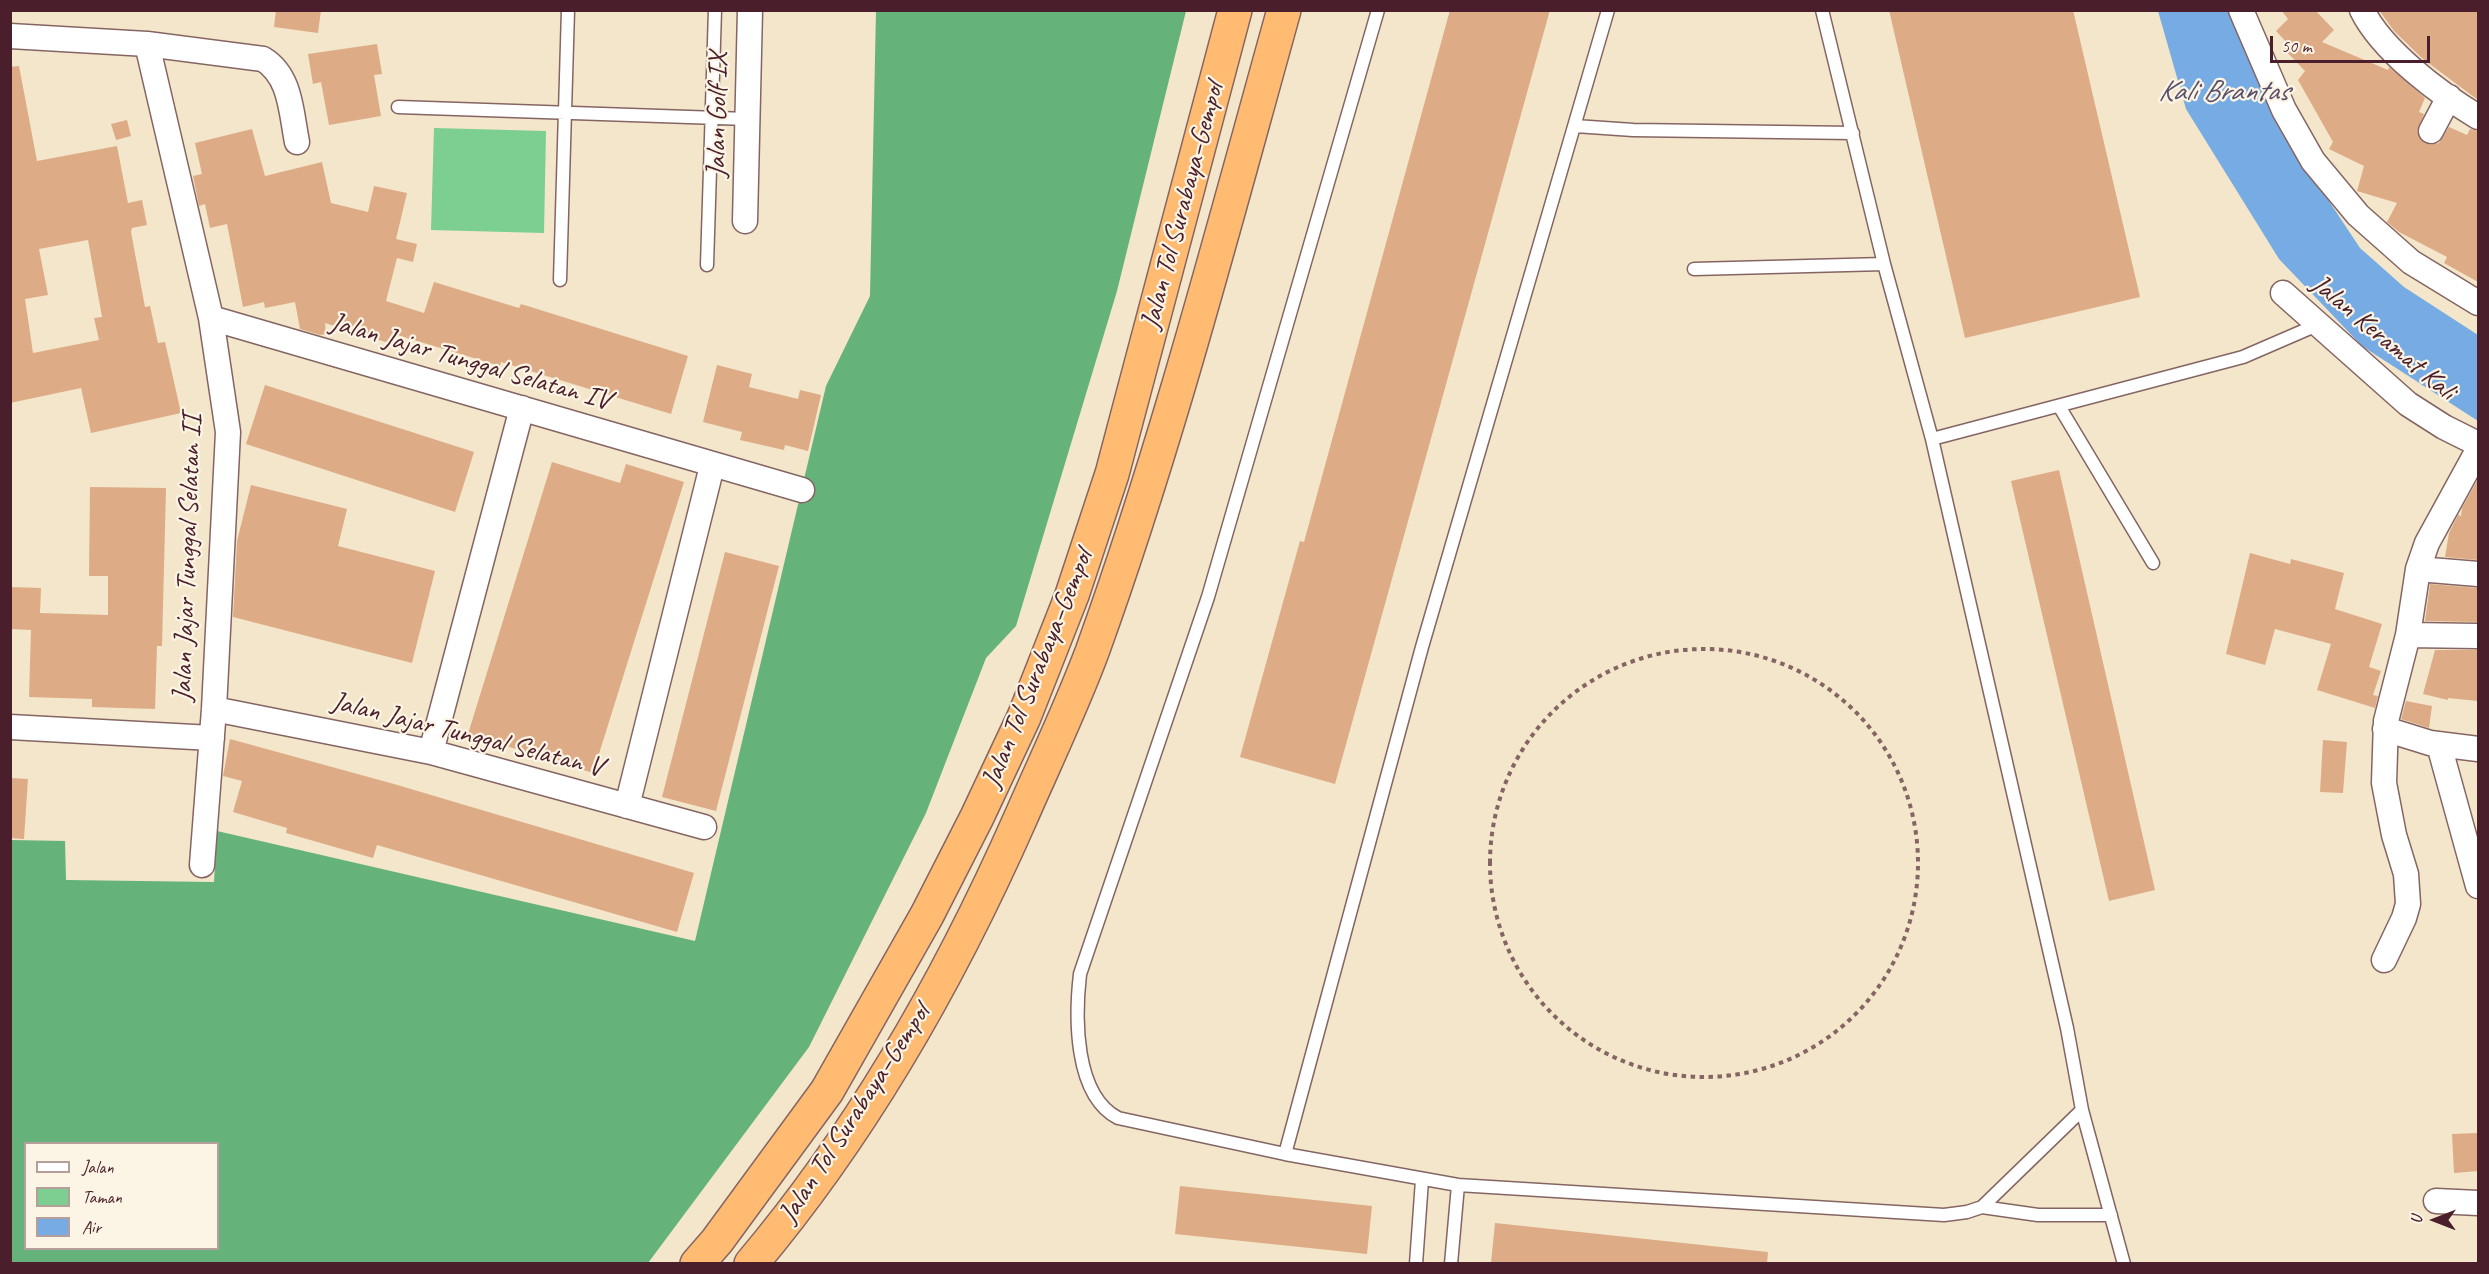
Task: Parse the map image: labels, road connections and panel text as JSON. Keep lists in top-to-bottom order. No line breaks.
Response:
{"streets":{"highway":["Jalan Tol Surabaya–Gempol"],"street":["Jalan Golf IX","Jalan Keramat Kali","Jalan Jajar Tunggal Selatan IV","Jalan Jajar Tunggal Selatan II","Jalan Jajar Tunggal Selatan V"]},"crossings":[["Jalan Jajar Tunggal Selatan IV","Jalan Jajar Tunggal Selatan II"],["Jalan Jajar Tunggal Selatan II","Jalan Jajar Tunggal Selatan V"]],"water":["Kali Brantas"],"legend":["Jalan","Taman","Air"],"scale_bar":"50 m","north":"left"}
